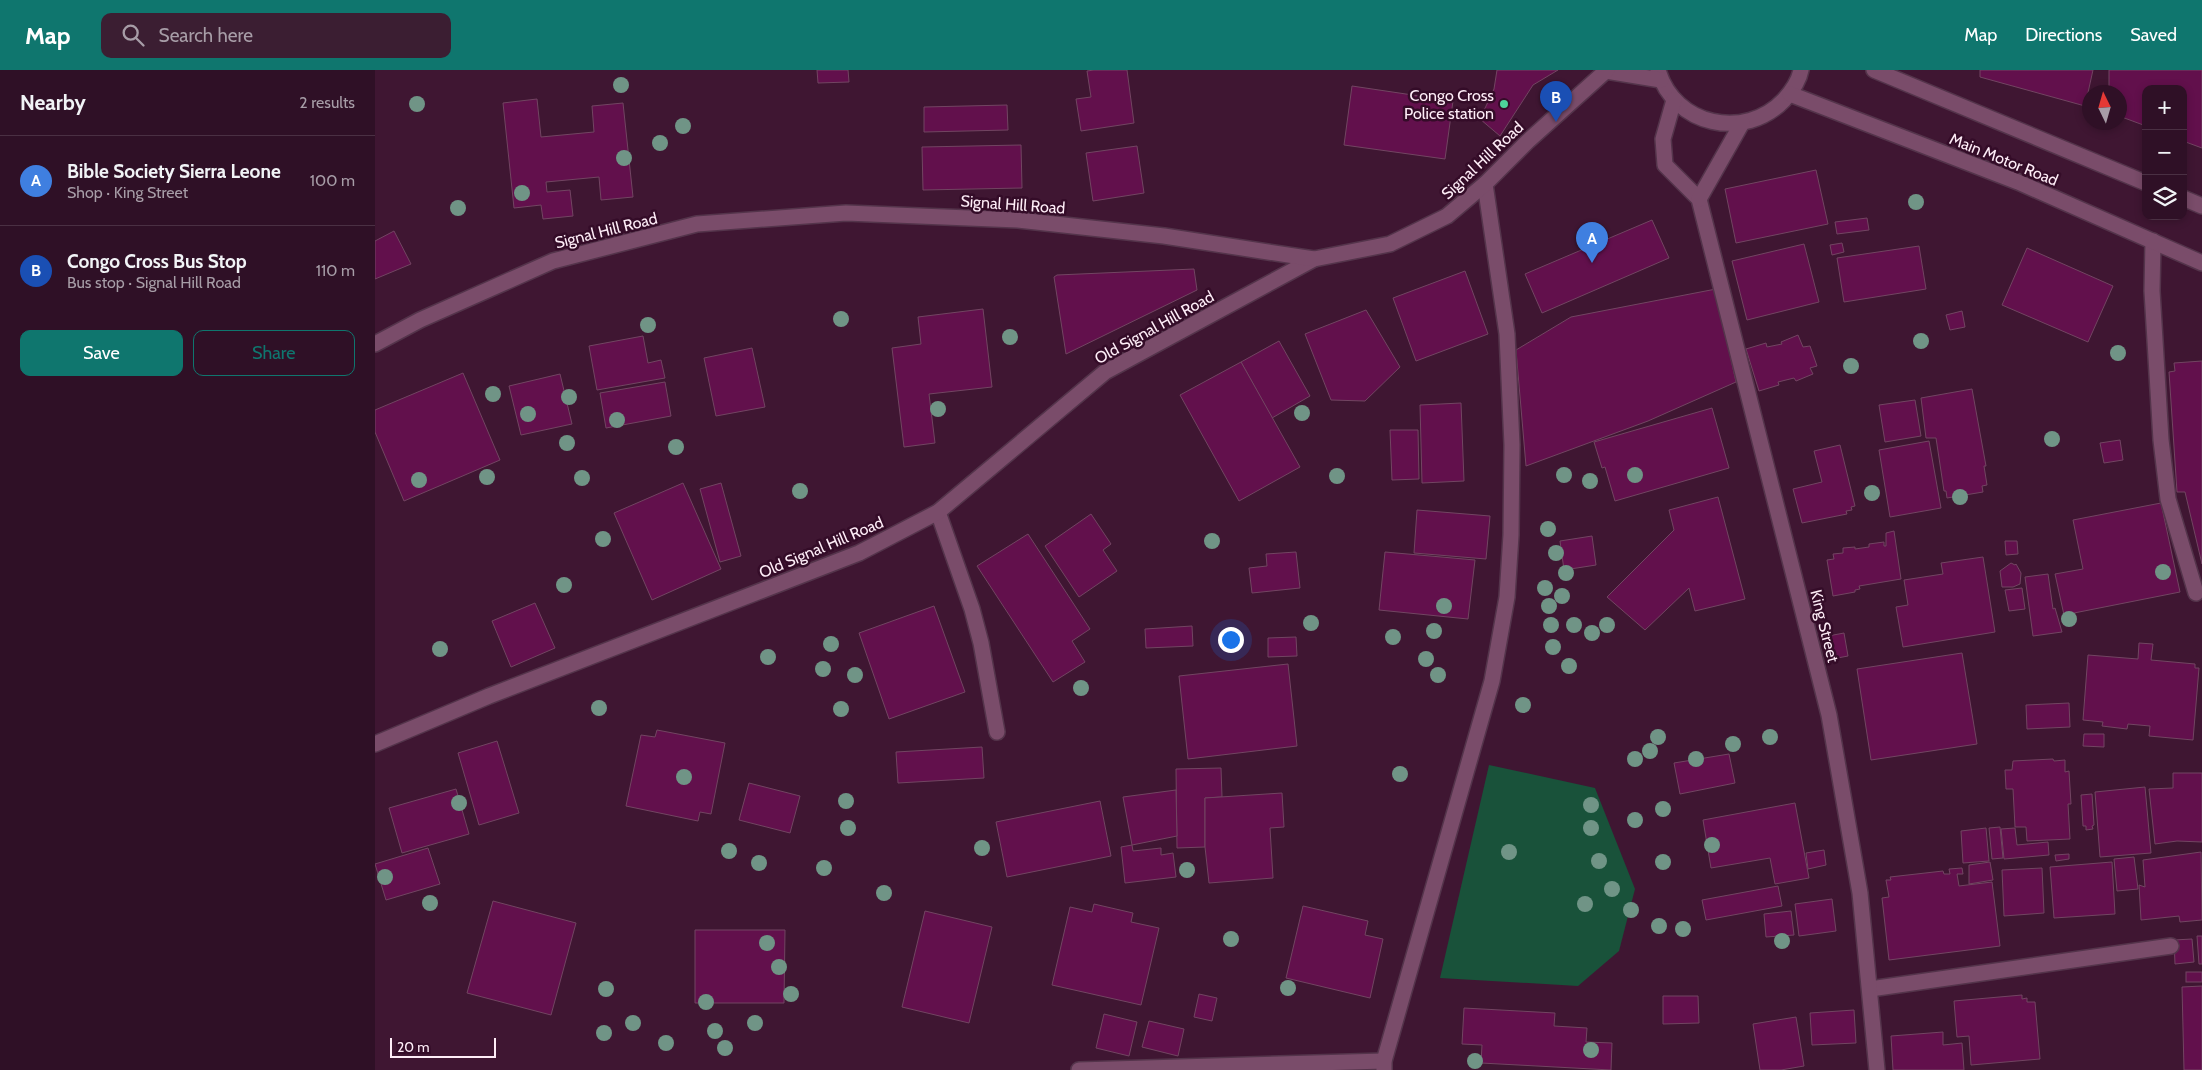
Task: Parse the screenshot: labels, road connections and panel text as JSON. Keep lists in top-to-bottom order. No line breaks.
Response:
{"streets":{"main road":["Main Motor Road","Signal Hill Road","Old Signal Hill Road","King Street"]},"crossings":[["Signal Hill Road","Old Signal Hill Road"]],"places":["Congo Cross Police station"],"scale_bar":"20 m","north":"top","page":{"header":"Map","search":"Search here","nav":["Map","Directions","Saved"],"heading":["Nearby","2 results"],"pins":["B","A"],"map_buttons":["+","−"],"list":[{"mark":"A","name":"Bible Society Sierra Leone","note":"Shop · King Street","value":"100 m"},{"mark":"B","name":"Congo Cross Bus Stop","note":"Bus stop · Signal Hill Road","value":"110 m"}],"buttons":["Save","Share"],"scale":"20 m"}}
